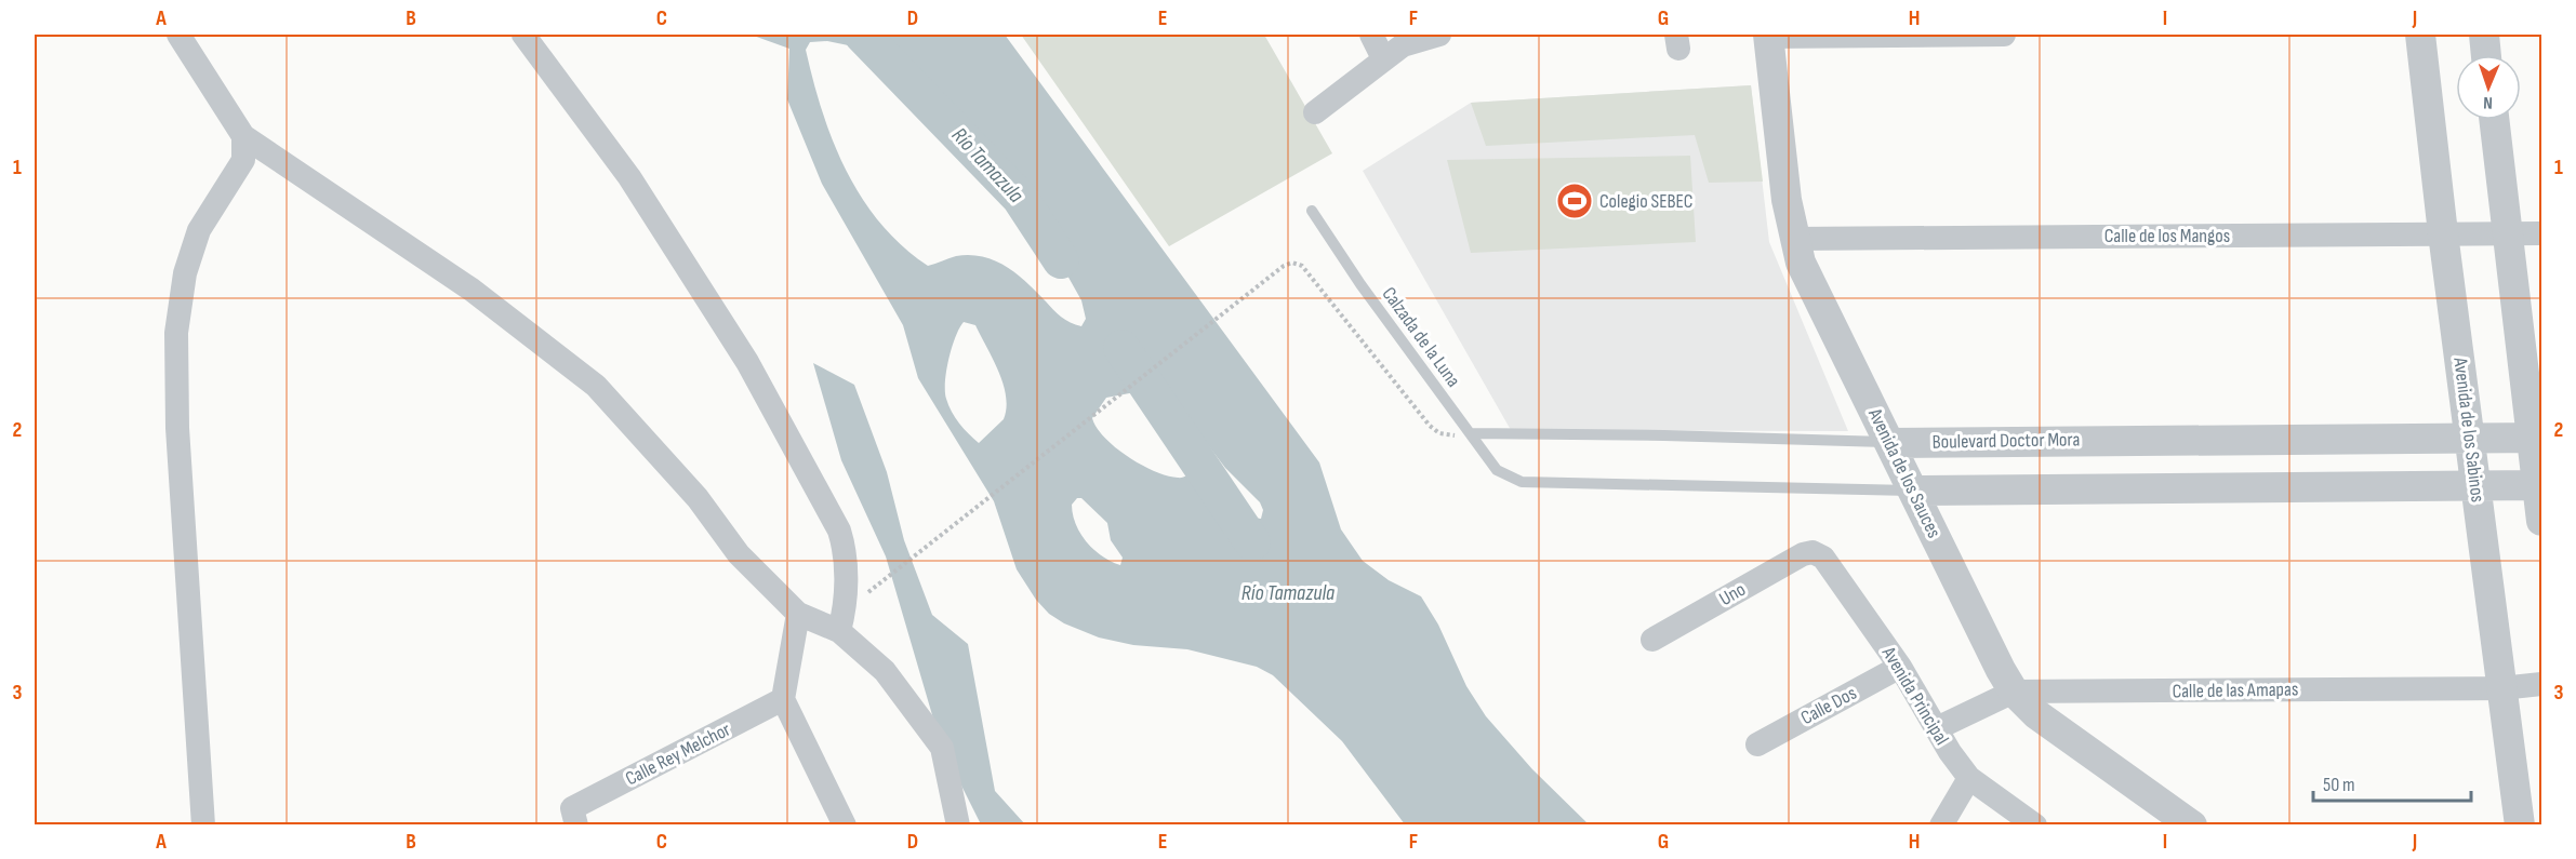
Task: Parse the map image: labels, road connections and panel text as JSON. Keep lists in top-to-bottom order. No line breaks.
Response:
{"streets":{"street":["Calle de los Mangos","Avenida de los Sabinos","Boulevard Doctor Mora","Avenida de los Sauces","Uno","Calle de las Amapas","Avenida Principal","Calle Dos","Calle Rey Melchor"],"lane":["Calzada de la Luna"]},"crossings":[["Calle de los Mangos","Avenida de los Sabinos"],["Calle de los Mangos","Avenida de los Sauces"],["Calzada de la Luna","Boulevard Doctor Mora"],["Calzada de la Luna","Avenida de los Sauces"],["Avenida de los Sabinos","Boulevard Doctor Mora"],["Avenida de los Sabinos","Calle de las Amapas"],["Boulevard Doctor Mora","Avenida de los Sauces"],["Avenida de los Sauces","Calle de las Amapas"],["Uno","Avenida Principal"],["Calle de las Amapas","Avenida Principal"],["Avenida Principal","Calle Dos"]],"water":["Río Tamazula"],"places":{"sports":["Colegio SEBEC"]},"scale_bar":"50 m","north":"bottom","grid":{"columns":["A","B","C","D","E","F","G","H","I","J"],"rows":["1","2","3"]}}
